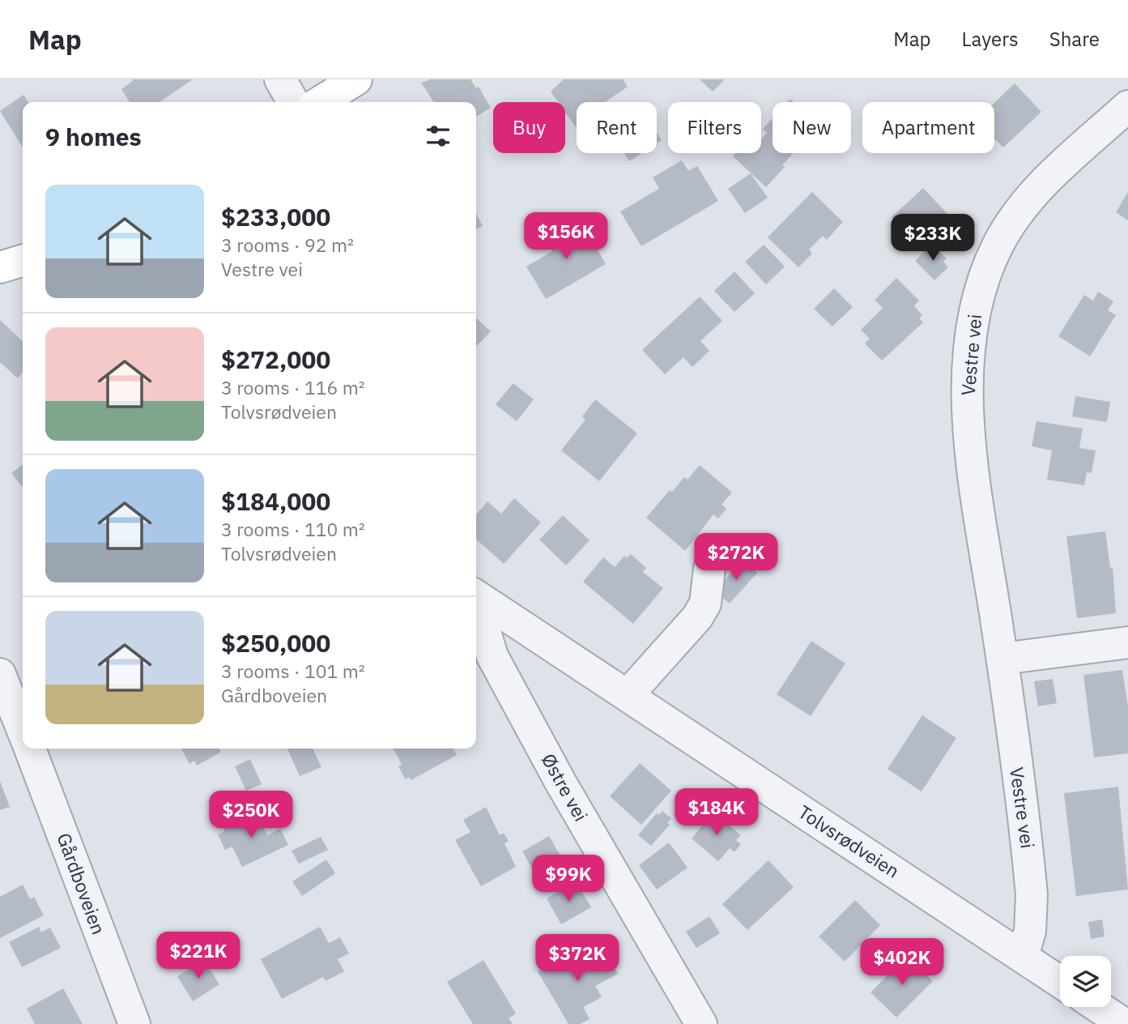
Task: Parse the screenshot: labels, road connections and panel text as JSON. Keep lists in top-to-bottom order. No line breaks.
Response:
{"streets":{"street":["Vestre vei","Østre vei","Tolvsrødveien","Gårdboveien"]},"crossings":[["Vestre vei","Tolvsrødveien"],["Østre vei","Tolvsrødveien"]],"page":{"header":"Map","nav":["Map","Layers","Share"],"chip":["Buy","Rent","Filters","New","Apartment"],"heading":"9 homes","list":[{"name":"$233,000","note":"3 rooms · 92 m² · Vestre vei"},{"name":"$272,000","note":"3 rooms · 116 m² · Tolvsrødveien"},{"name":"$184,000","note":"3 rooms · 110 m² · Tolvsrødveien"},{"name":"$250,000","note":"3 rooms · 101 m² · Gårdboveien"}],"price":["$156K","$233K","$272K","$184K","$250K","$99K","$221K","$372K","$402K"]}}
